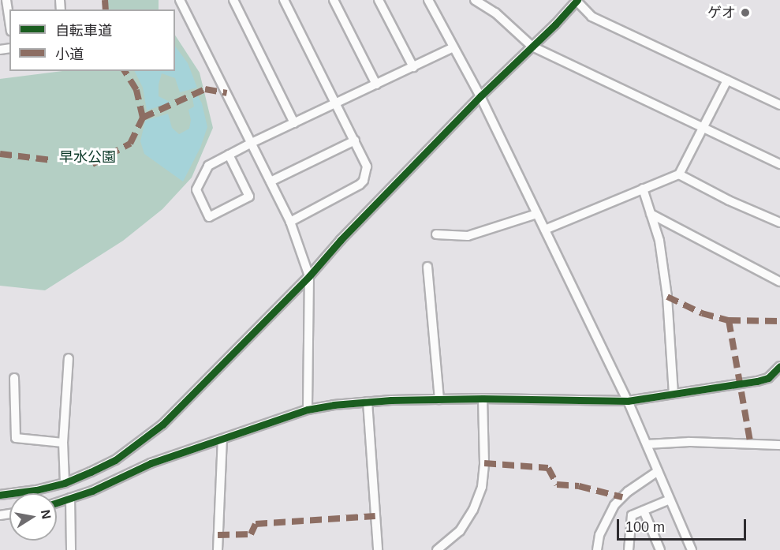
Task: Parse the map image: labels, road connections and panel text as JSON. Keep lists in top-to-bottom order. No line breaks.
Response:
{"parks":["早水公園"],"places":["ゲオ"],"legend":["自転車道","小道"],"scale_bar":"100 m","north":"right"}
